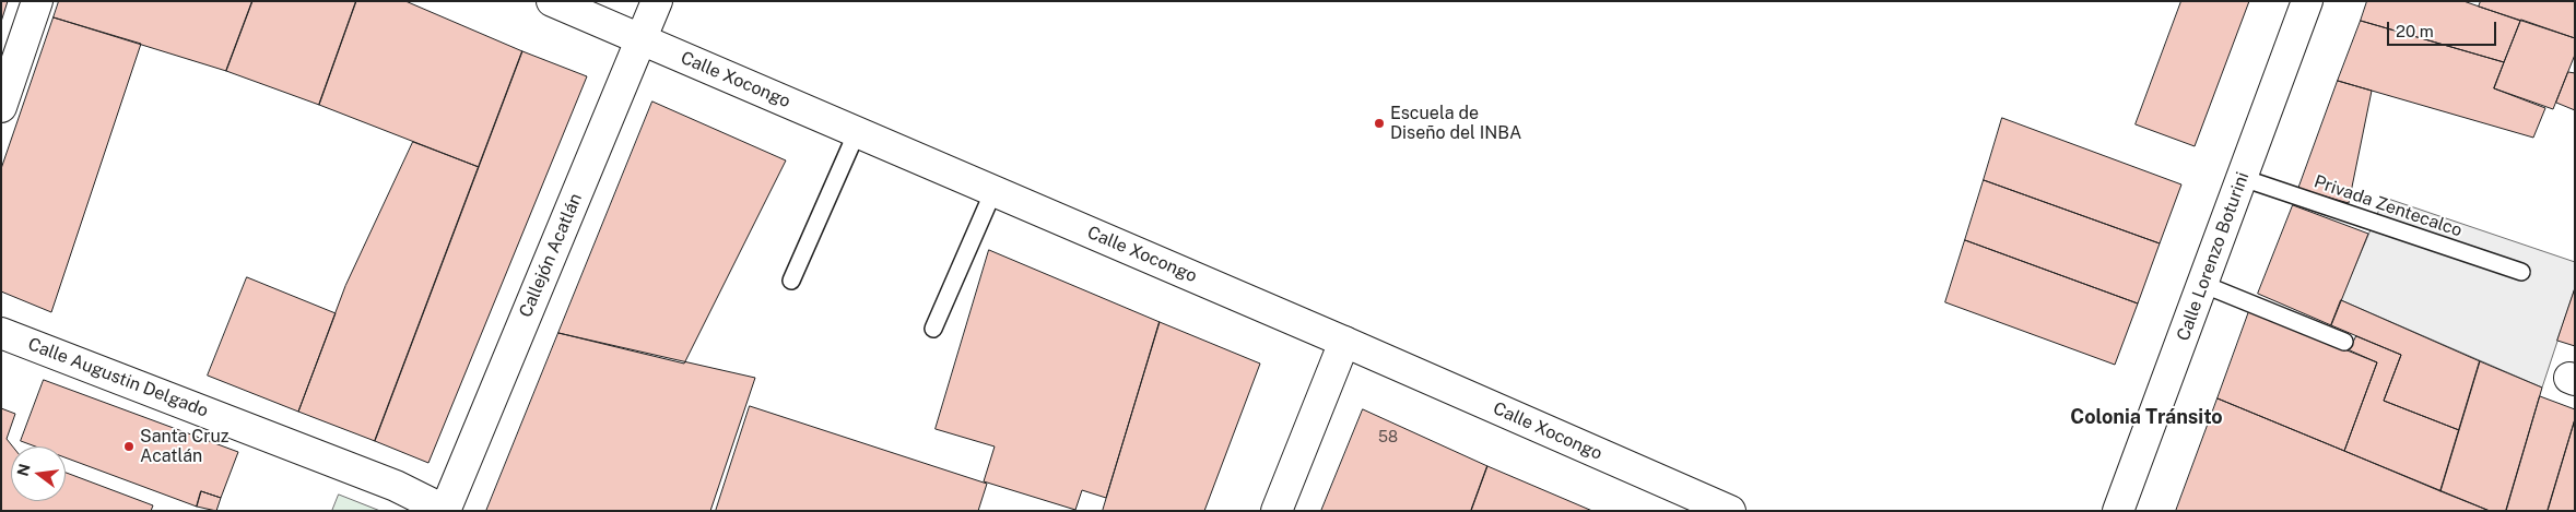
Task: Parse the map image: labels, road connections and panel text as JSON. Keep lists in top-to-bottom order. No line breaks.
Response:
{"streets":{"street":["Calle Xocongo","Callejón Acatlán","Calle Lorenzo Boturini","Calle Augustin Delgado"],"lane":["Privada Zentecalco"]},"crossings":[["Calle Xocongo","Callejón Acatlán"],["Privada Zentecalco","Calle Lorenzo Boturini"],["Callejón Acatlán","Calle Augustin Delgado"]],"districts":["Colonia Tránsito"],"places":["Escuela de Diseño del INBA","Santa Cruz Acatlán"],"house_numbers":["58"],"scale_bar":"20 m","north":"left"}
